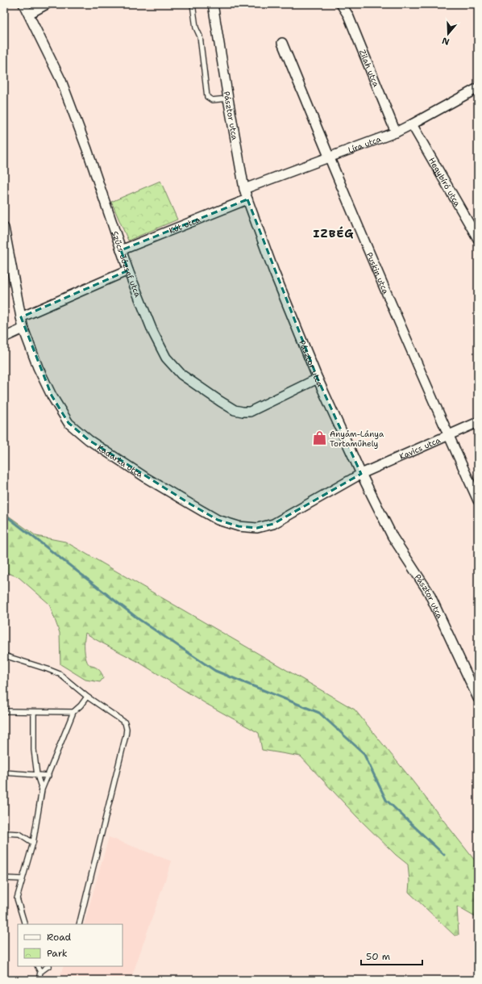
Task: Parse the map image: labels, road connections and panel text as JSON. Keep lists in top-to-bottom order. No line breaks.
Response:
{"streets":{"street":["Zilah utca","Pásztor utca","Líra utca","Hegybíró utca","Kút utca","Szűcs József utca","Puskin utca","Kavics utca","Kadarka utca"]},"crossings":[["Zilah utca","Líra utca"],["Pásztor utca","Líra utca"],["Pásztor utca","Kút utca"],["Pásztor utca","Szűcs József utca"],["Pásztor utca","Kavics utca"],["Pásztor utca","Kadarka utca"],["Líra utca","Hegybíró utca"],["Líra utca","Puskin utca"],["Kút utca","Szűcs József utca"],["Puskin utca","Kavics utca"],["Kavics utca","Kadarka utca"]],"districts":["IZBÉG"],"places":{"shop":["Anyám-Lánya Tortaműhely"]},"legend":["Road","Park"],"scale_bar":"50 m","north":"bottom"}
